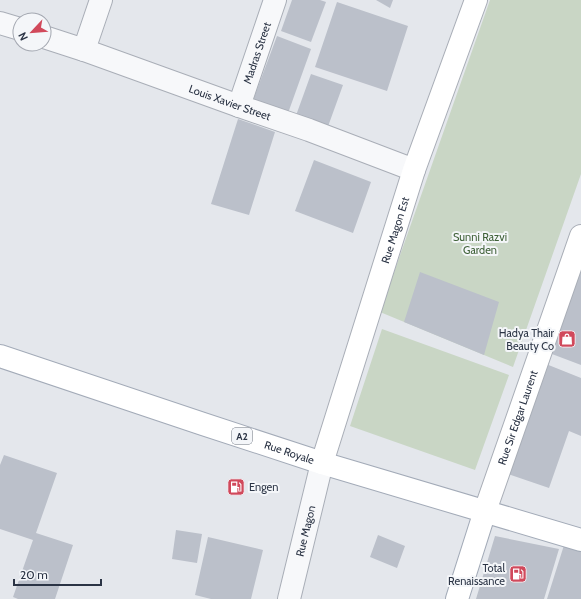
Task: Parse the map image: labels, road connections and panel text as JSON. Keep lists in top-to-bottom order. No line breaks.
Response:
{"streets":{"main road":["Rue Magon Est","Rue Sir Edgar Laurent","A2","Rue Royale"],"street":["Madras Street","Louis Xavier Street","Rue Magon"]},"crossings":[["Madras Street","Louis Xavier Street"],["Louis Xavier Street","Rue Magon Est"],["Rue Magon Est","Rue Royale"],["Rue Magon Est","Rue Magon"],["Rue Sir Edgar Laurent","Rue Royale"],["Rue Royale","Rue Magon"]],"parks":["Sunni Razvi Garden"],"places":{"shop":["Hadya Thair Beauty Co"],"fuel station":["Engen","Total Renaissance"]},"scale_bar":"20 m","north":"bottom left"}
